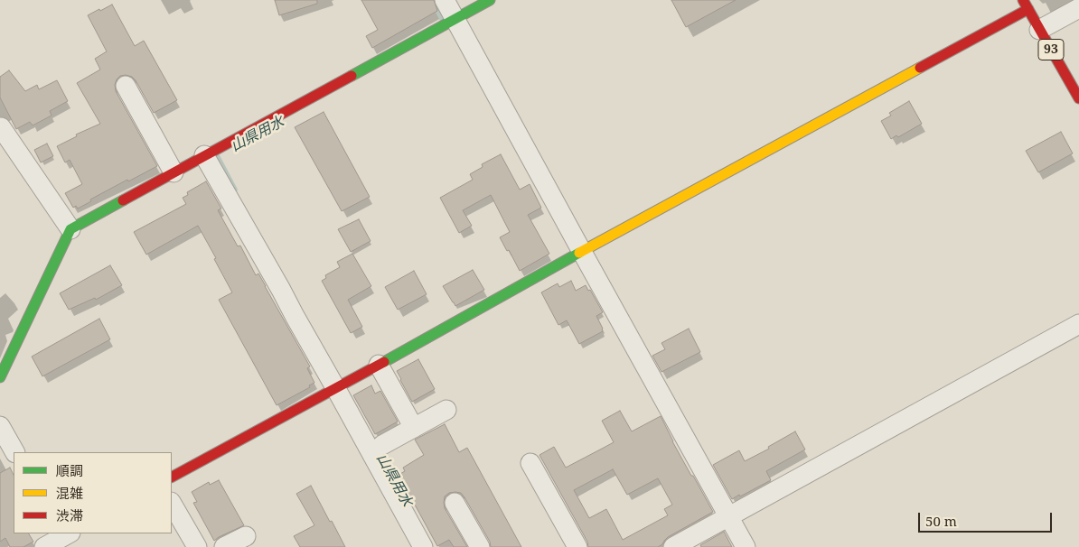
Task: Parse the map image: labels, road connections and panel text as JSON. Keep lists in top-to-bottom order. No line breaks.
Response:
{"streets":{"street":["93"]},"water":["山県用水"],"legend":["順調","混雑","渋滞"],"scale_bar":"50 m"}
